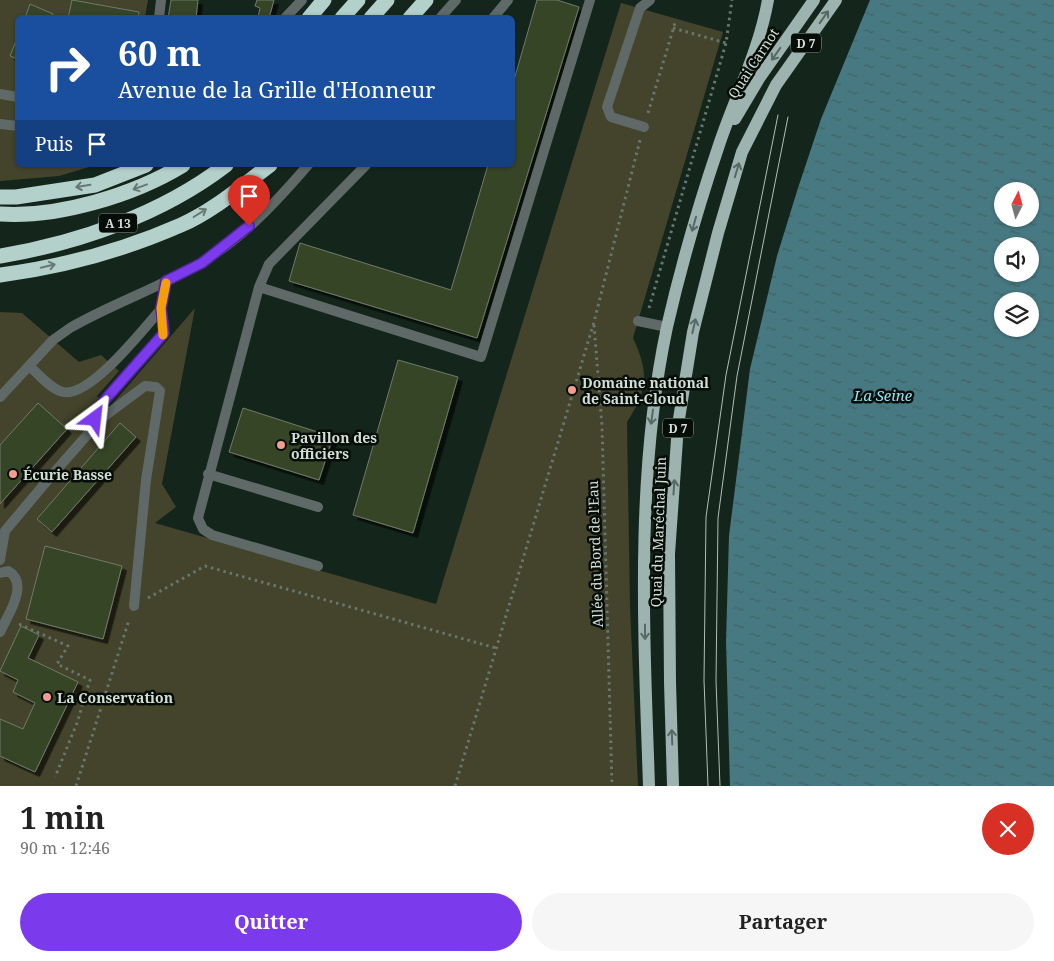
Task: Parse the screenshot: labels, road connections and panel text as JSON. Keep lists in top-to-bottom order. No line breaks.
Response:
{"streets":{"highway":["A 13"],"main road":["D 7","Quai Carnot","Quai du Maréchal Juin"],"path":["Allée du Bord de l'Eau"]},"crossings":[["D 7","Quai Carnot"],["D 7","Quai du Maréchal Juin"],["Quai Carnot","Quai du Maréchal Juin"]],"water":["La Seine"],"places":["Domaine national de Saint-Cloud","Pavillon des officiers","Écurie Basse","La Conservation"],"north":"top","page":{"turn":["60 m","Avenue de la Grille d'Honneur"],"then":"Puis","heading":["1 min","90 m · 12:46"],"buttons":["Quitter","Partager"]}}
